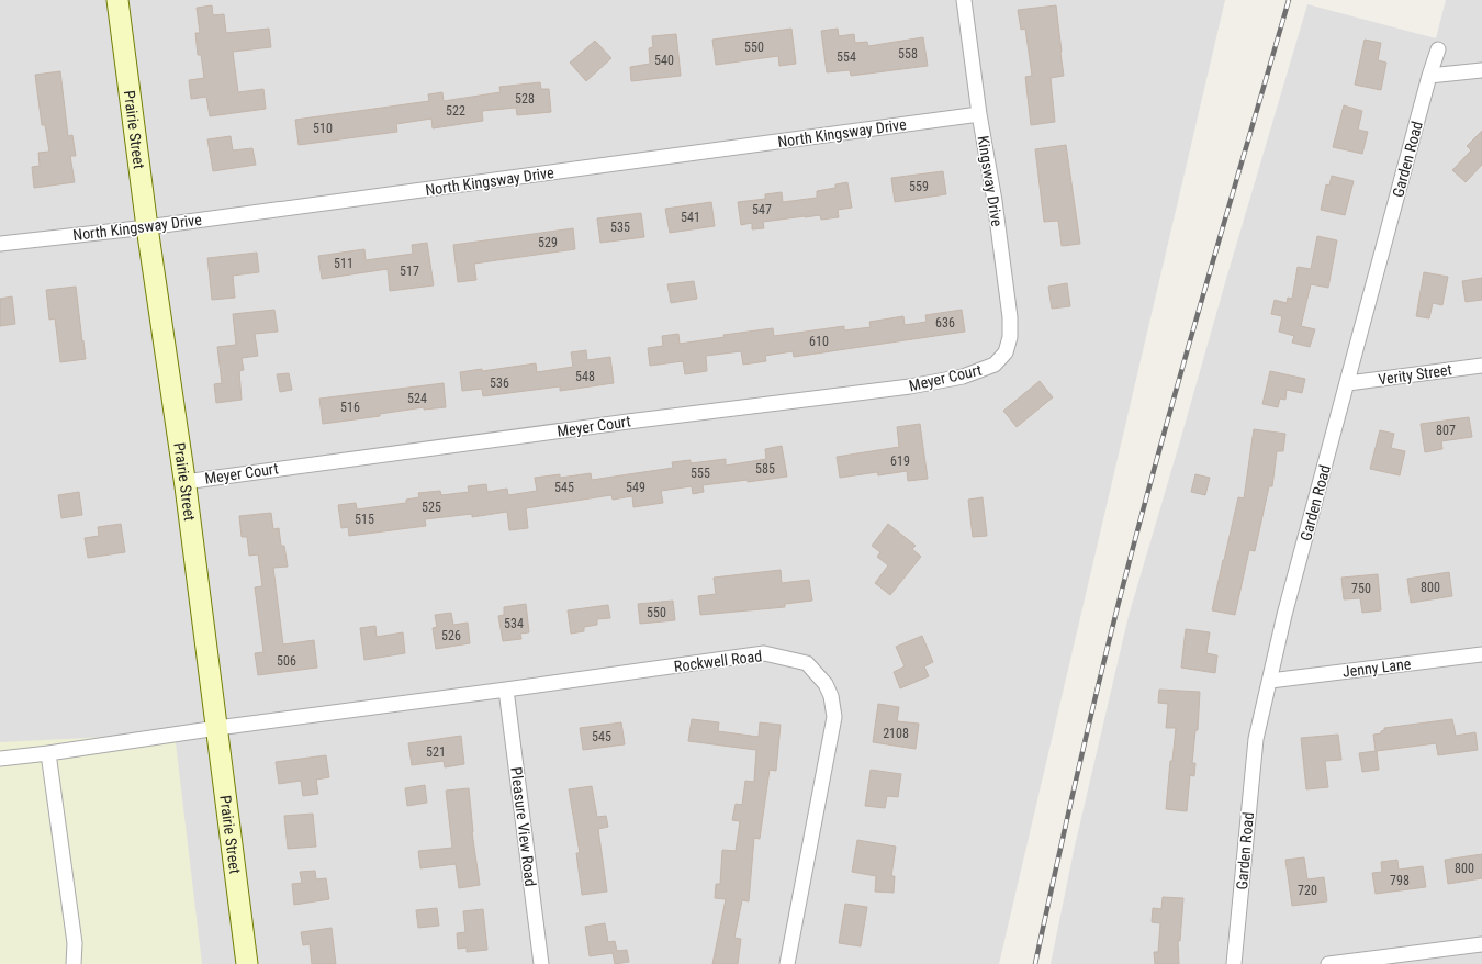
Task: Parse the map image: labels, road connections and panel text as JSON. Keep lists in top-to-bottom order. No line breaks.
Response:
{"streets":{"street":["Prairie Street","North Kingsway Drive","Garden Road","Kingsway Drive","Verity Street","Meyer Court","Rockwell Road","Jenny Lane","Pleasure View Road"]},"crossings":[["Prairie Street","North Kingsway Drive"],["Prairie Street","Meyer Court"],["Prairie Street","Rockwell Road"],["North Kingsway Drive","Kingsway Drive"],["Garden Road","Verity Street"],["Garden Road","Jenny Lane"],["Kingsway Drive","Meyer Court"],["Rockwell Road","Pleasure View Road"]],"house_numbers":["550","558","554","540","528","522","510","559","547","541","535","529","511","517","636","610","548","536","524","516","807","619","585","555","545","549","525","515","800","750","550","534","526","506","2108","545","521","800","798","720"]}
